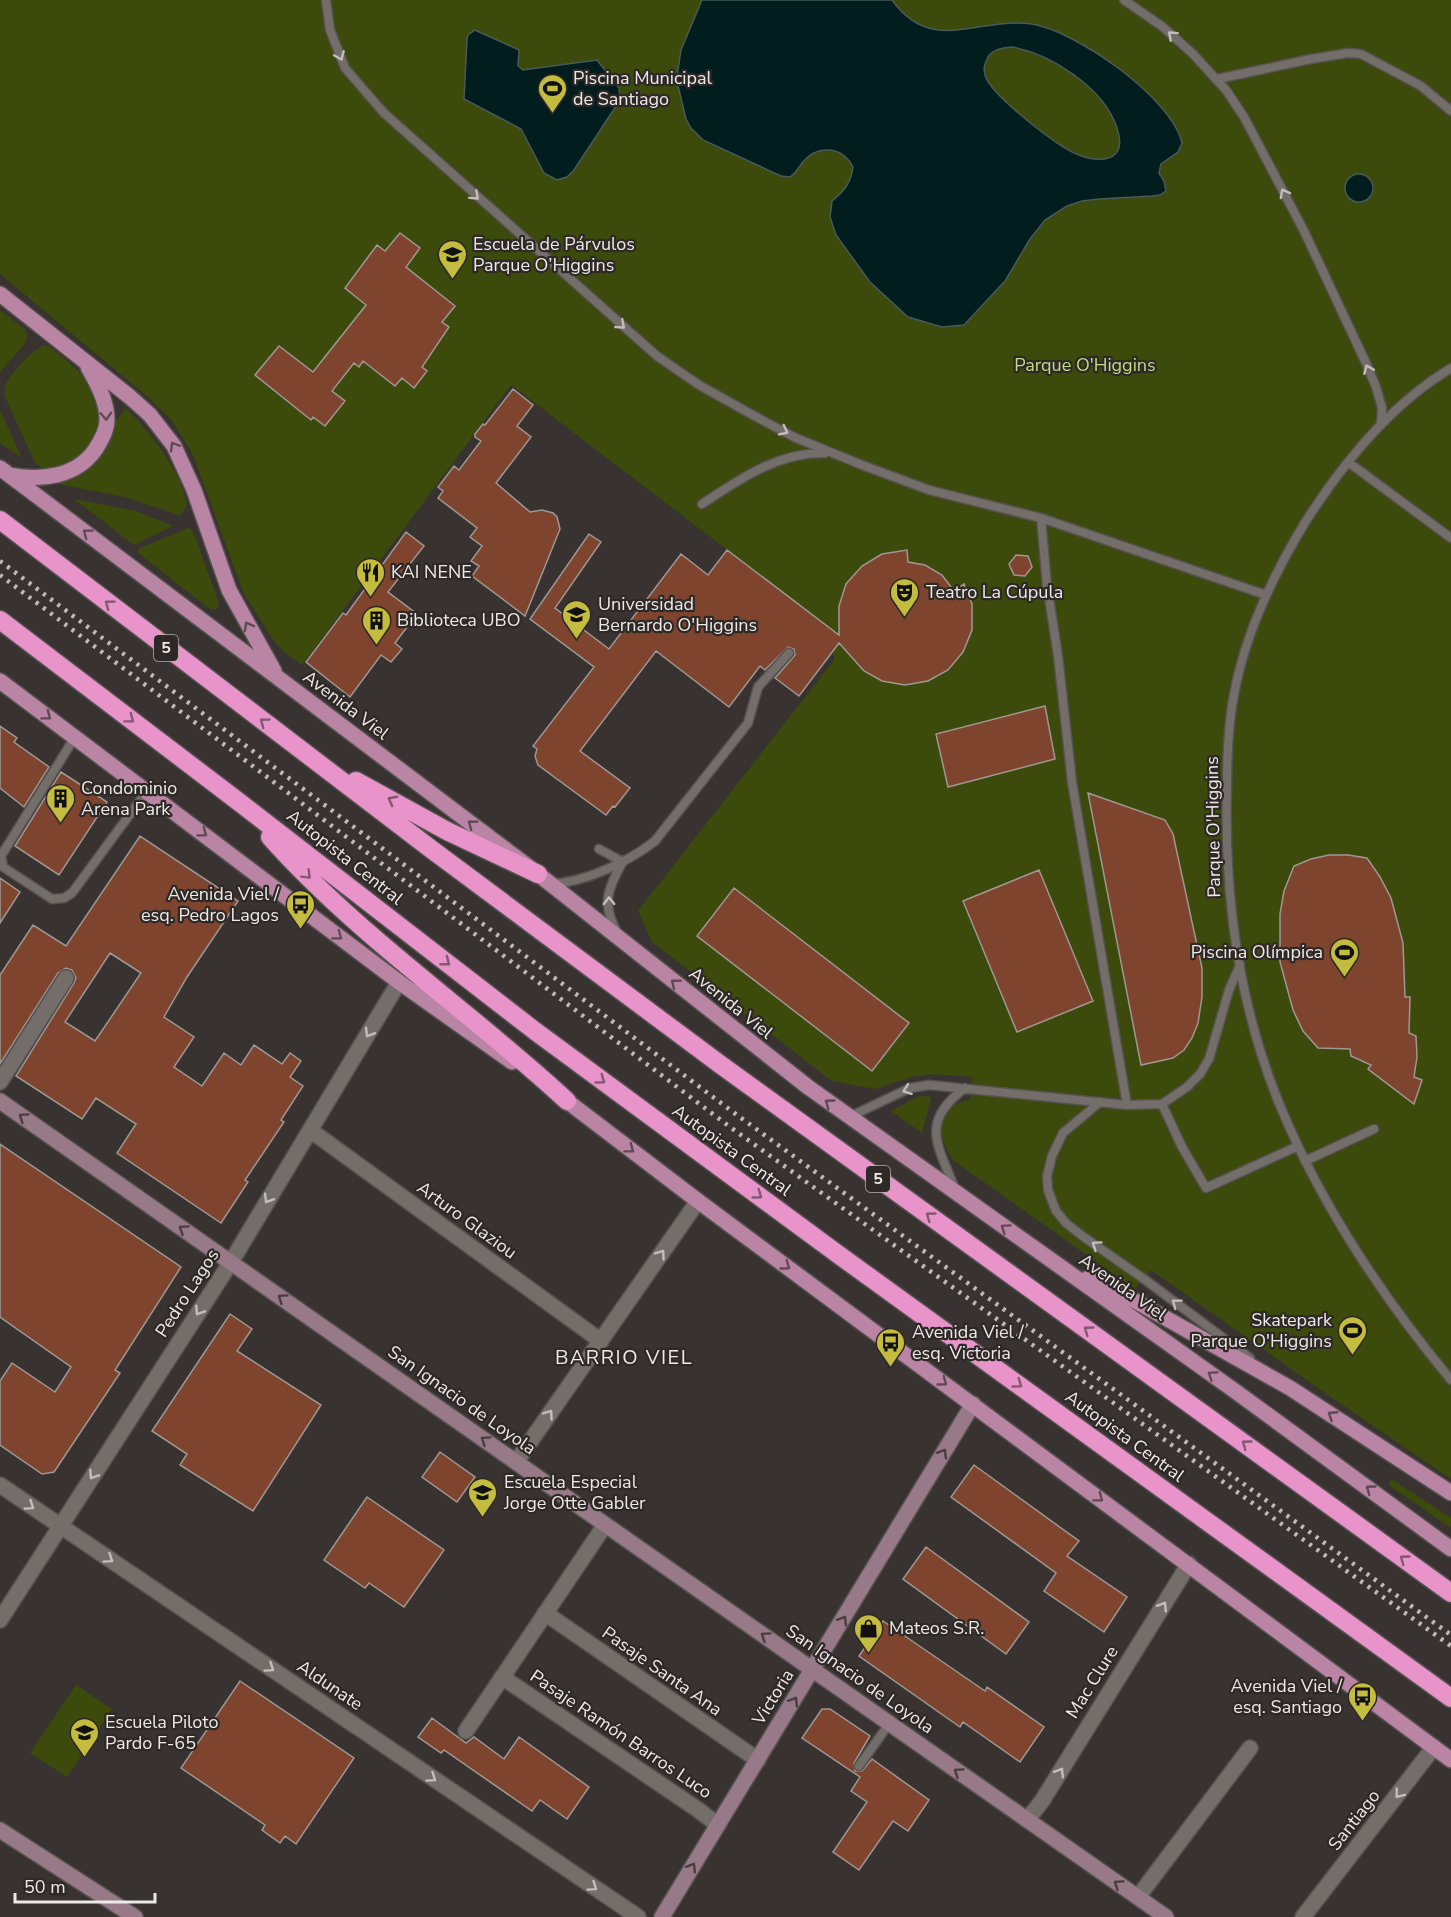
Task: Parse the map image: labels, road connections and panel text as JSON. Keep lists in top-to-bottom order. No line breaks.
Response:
{"streets":{"highway":["5","Autopista Central"],"main road":["Avenida Viel"],"street":["Arturo Glaziou","Pedro Lagos","San Ignacio de Loyola","Pasaje Santa Ana","Mac Clure","Aldunate","Victoria","Pasaje Ramón Barros Luco","Santiago"],"lane":["Parque O'Higgins"]},"crossings":[["Arturo Glaziou","Pedro Lagos"],["Pedro Lagos","San Ignacio de Loyola"],["Pedro Lagos","Aldunate"],["San Ignacio de Loyola","Mac Clure"],["San Ignacio de Loyola","Victoria"],["Pasaje Santa Ana","Victoria"],["Victoria","Pasaje Ramón Barros Luco"]],"one_way":["Pedro Lagos","San Ignacio de Loyola","Mac Clure","Aldunate","Victoria","Santiago"],"districts":["BARRIO VIEL"],"parks":["Parque O'Higgins"],"places":{"sports":["Piscina Municipal de Santiago","Piscina Olímpica","Skatepark Parque O'Higgins"],"school or university":["Escuela de Párvulos Parque O’Higgins","Universidad Bernardo O'Higgins","Escuela Especial Jorge Otte Gabler","Escuela Piloto Pardo F-65"],"restaurant":["KAI NENE"],"theatre":["Teatro La Cúpula"],"building":["Biblioteca UBO","Condominio Arena Park"],"bus stop":["Avenida Viel / esq. Pedro Lagos","Avenida Viel / esq. Victoria","Avenida Viel / esq. Santiago"],"shop":["Mateos S.R."]},"scale_bar":"50 m"}
